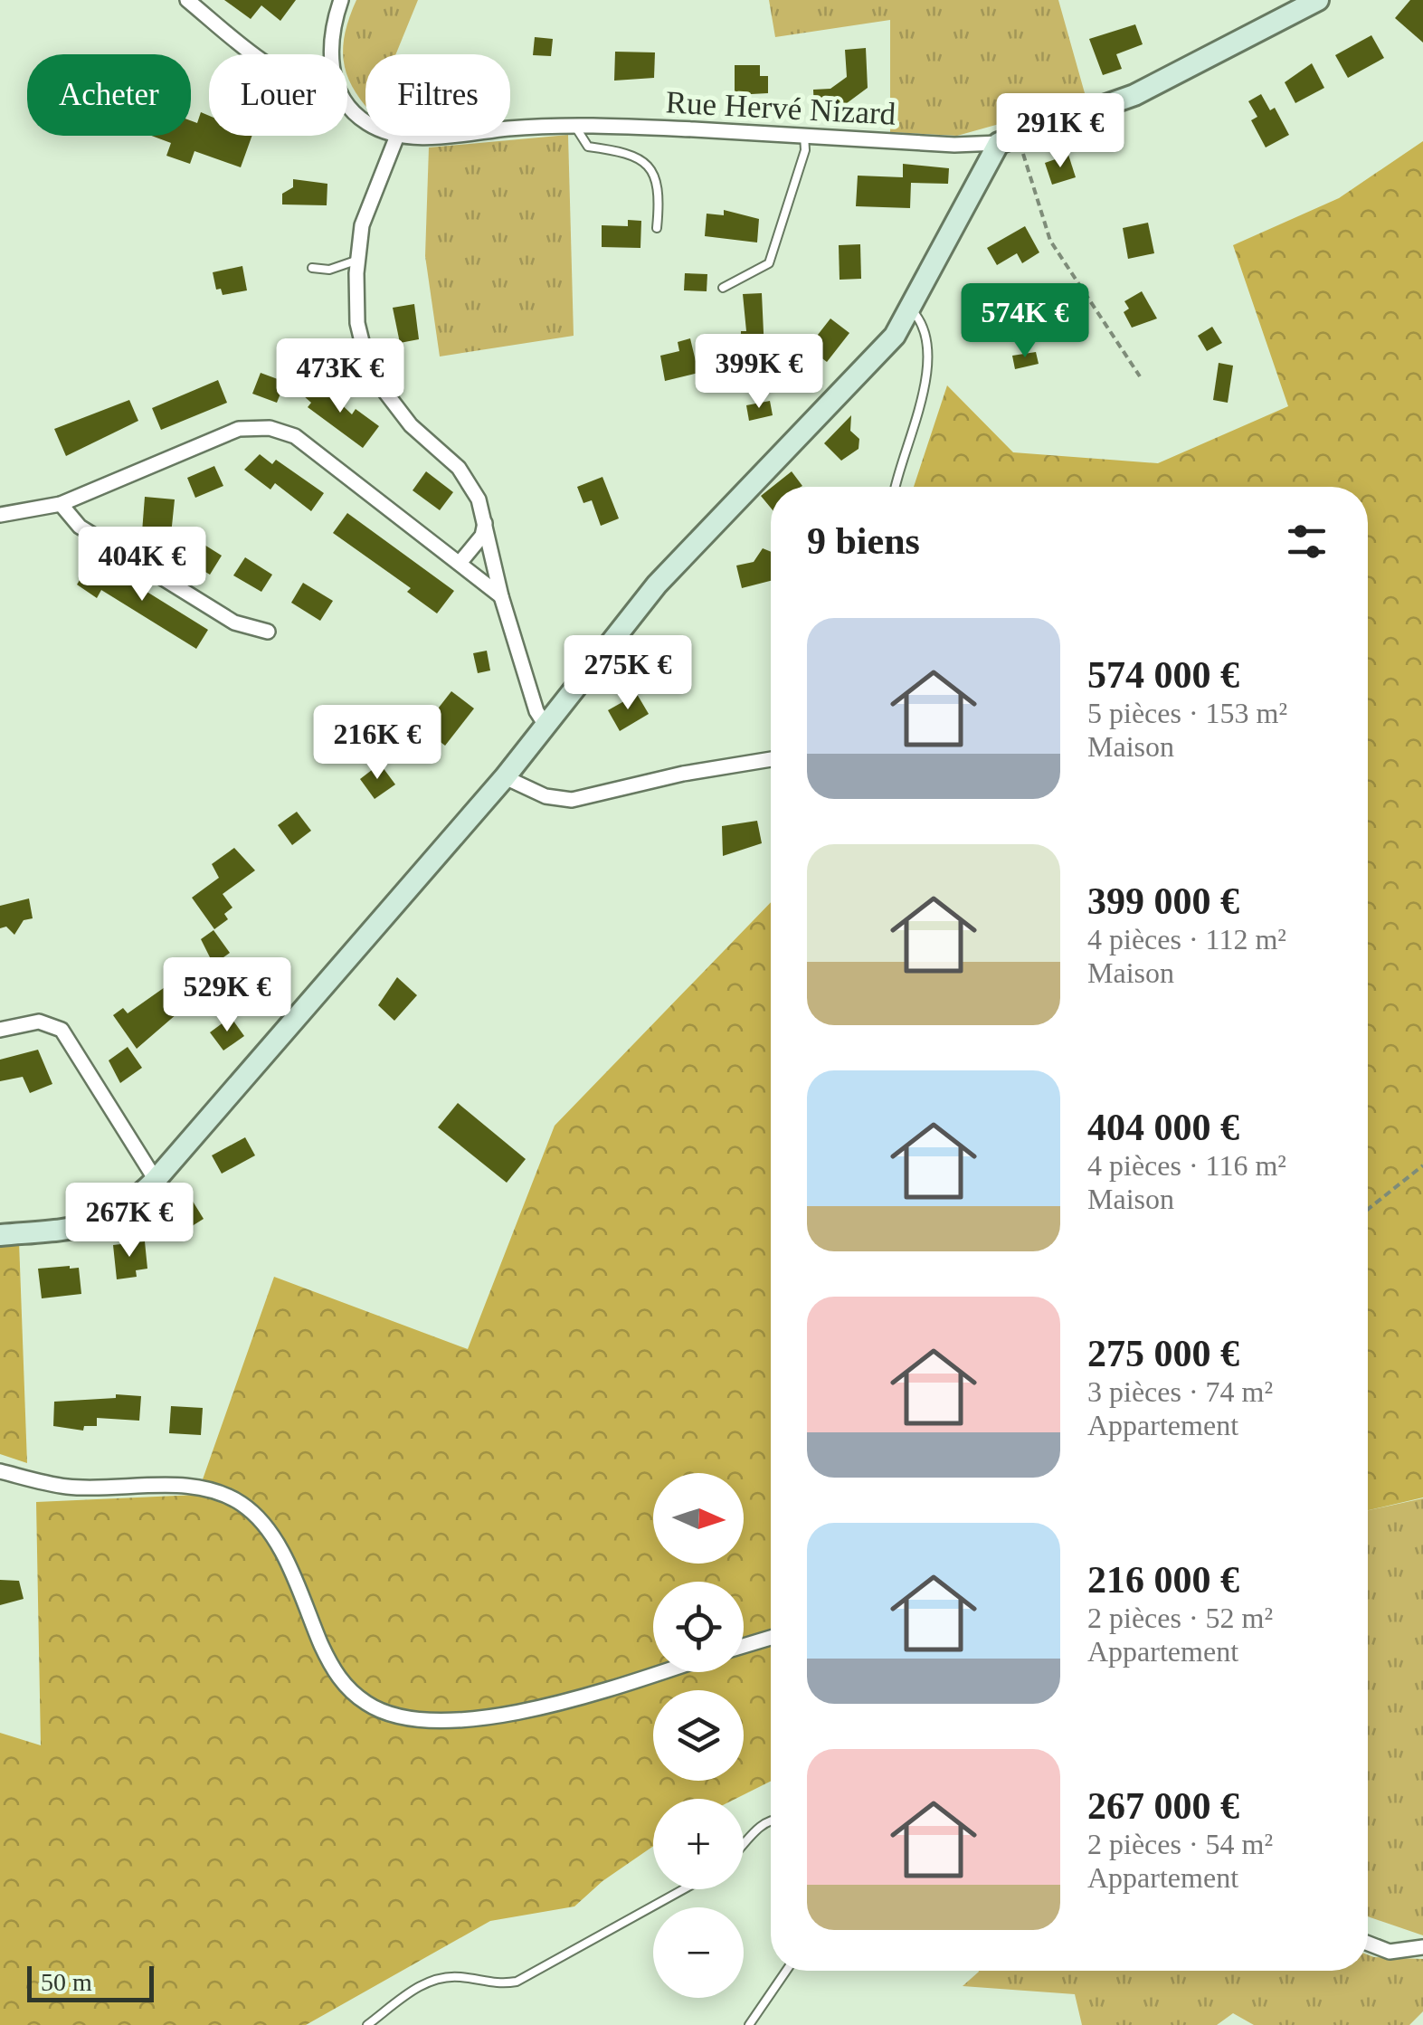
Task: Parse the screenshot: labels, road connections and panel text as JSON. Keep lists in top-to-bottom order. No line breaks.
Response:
{"streets":{"street":["Rue Hervé Nizard"]},"scale_bar":"50 m","north":"right","page":{"chip":["Acheter","Louer","Filtres"],"price":["291K €","574K €","399K €","473K €","404K €","275K €","216K €","529K €","267K €"],"heading":"9 biens","list":[{"name":"574 000 €","note":"5 pièces · 153 m² · Maison"},{"name":"399 000 €","note":"4 pièces · 112 m² · Maison"},{"name":"404 000 €","note":"4 pièces · 116 m² · Maison"},{"name":"275 000 €","note":"3 pièces · 74 m² · Appartement"},{"name":"216 000 €","note":"2 pièces · 52 m² · Appartement"},{"name":"267 000 €","note":"2 pièces · 54 m² · Appartement"}],"map_buttons":["+","−"],"scale":"50 m"}}
